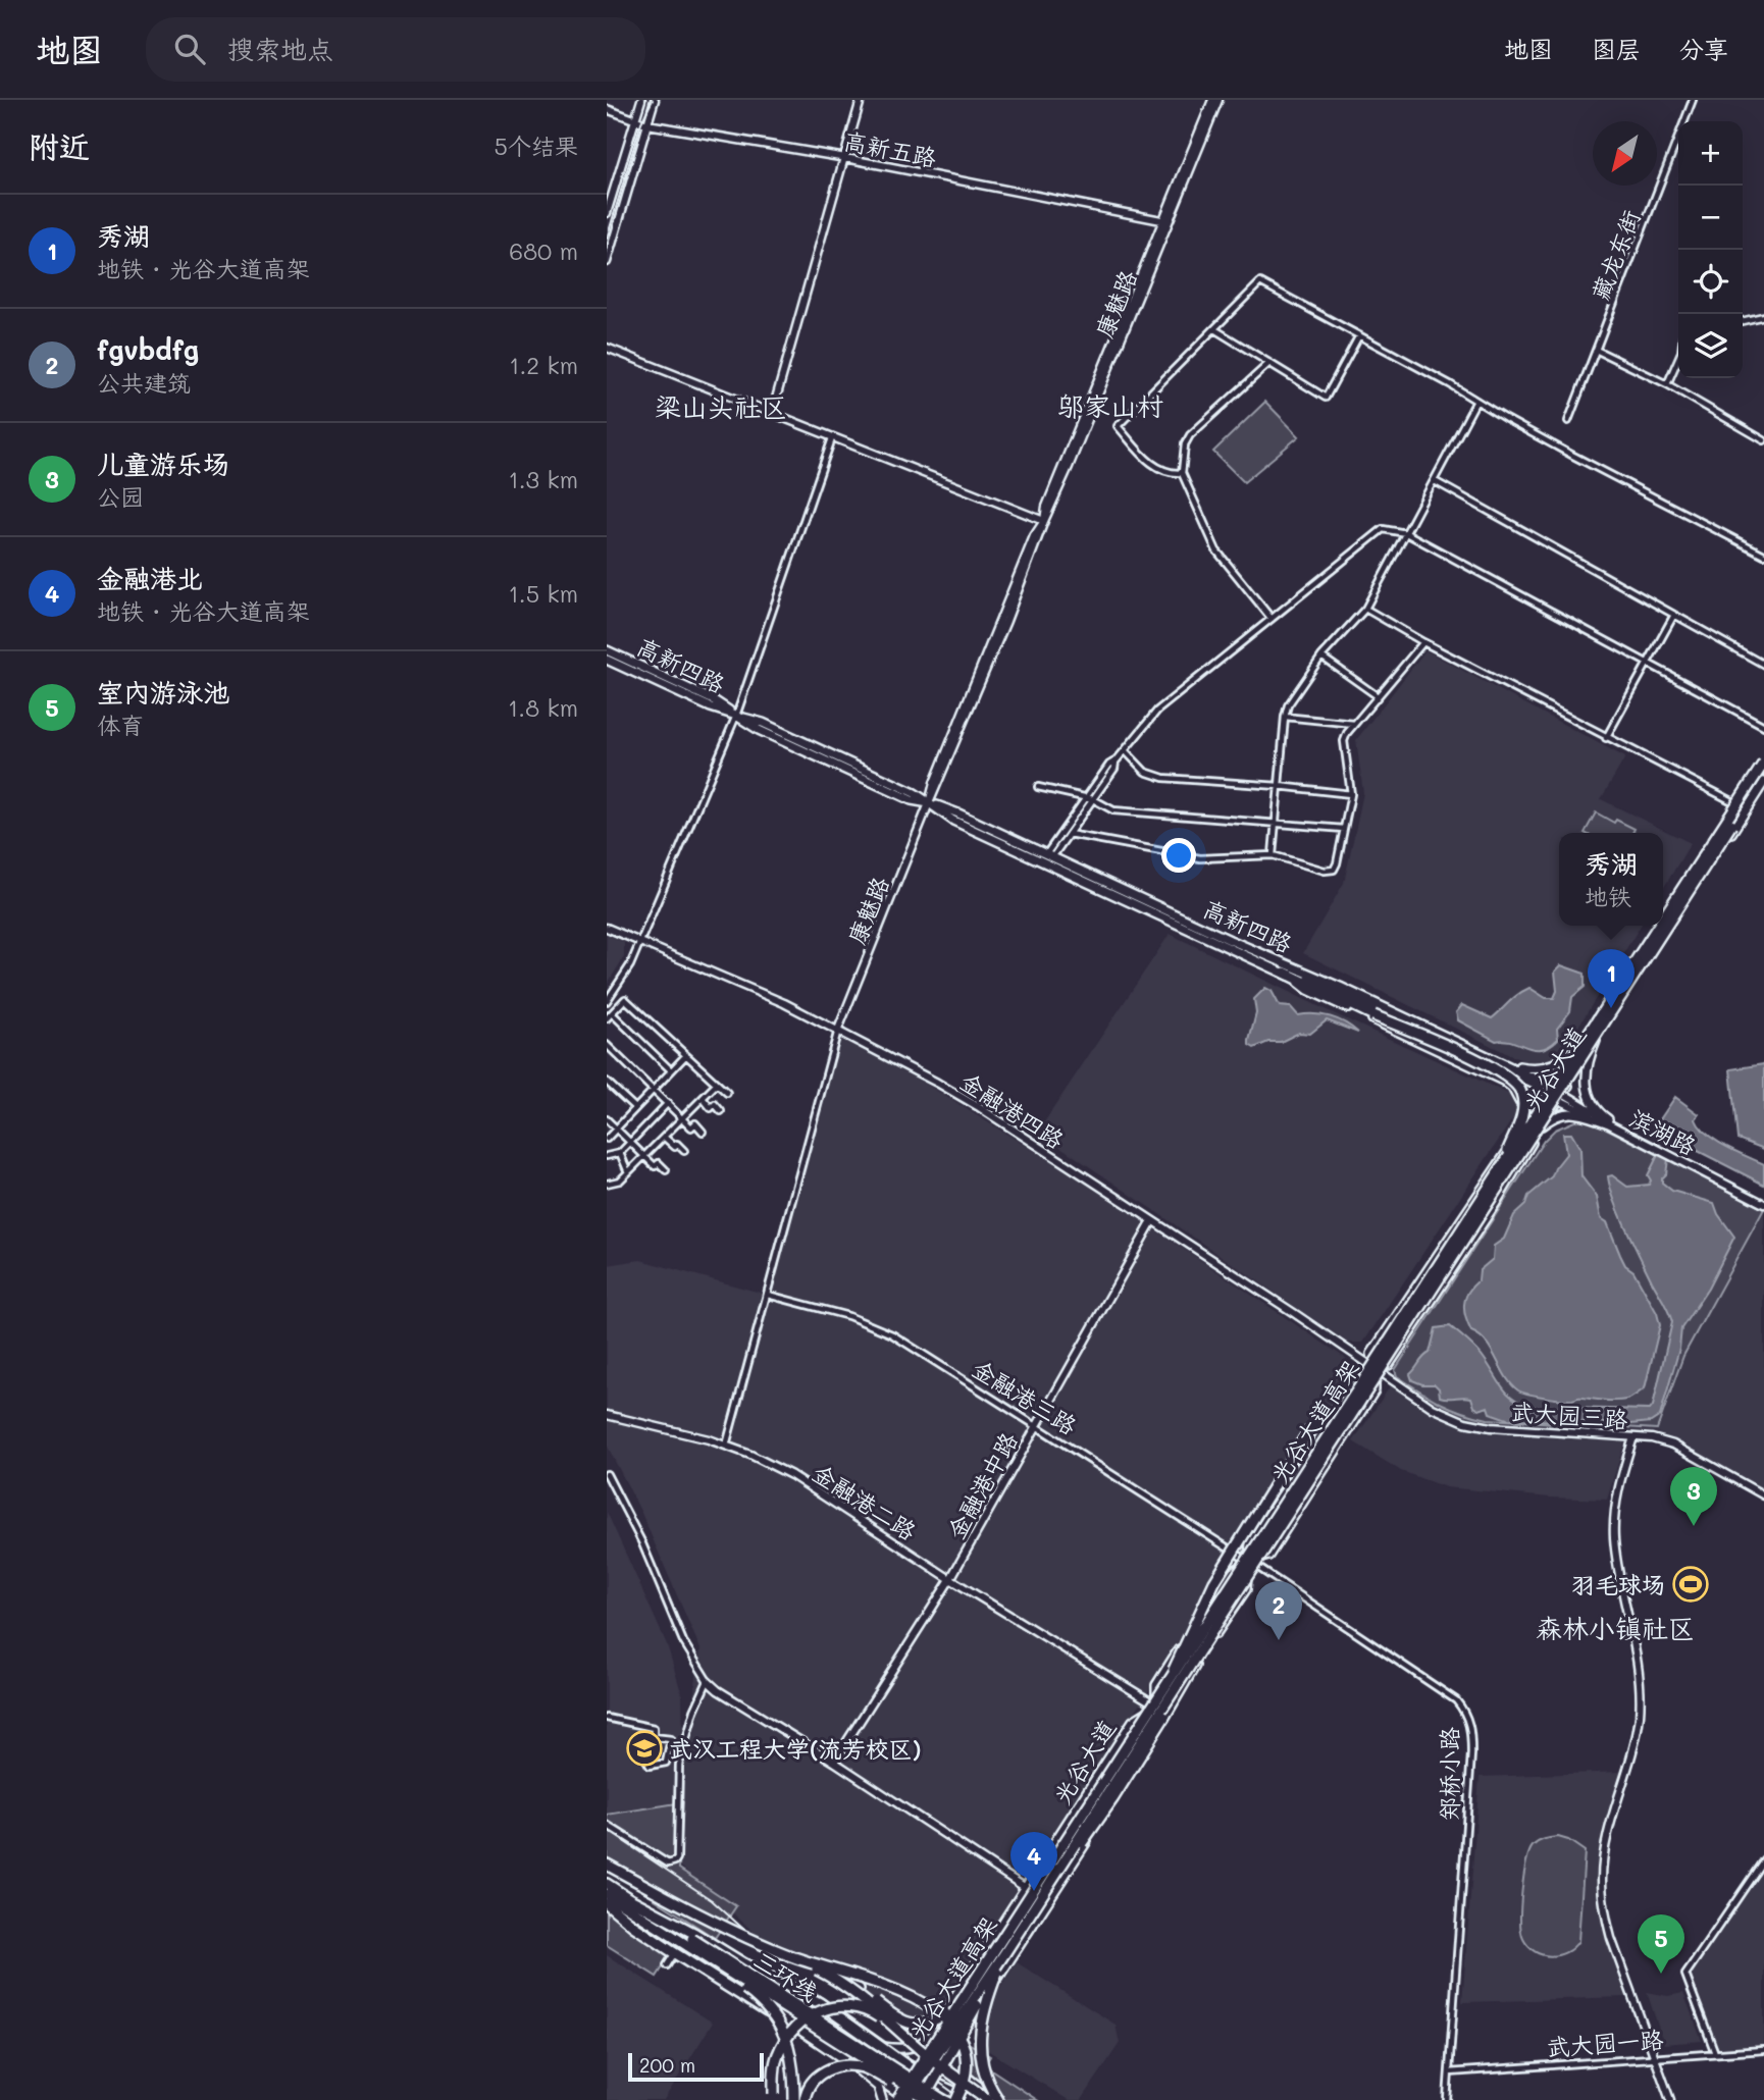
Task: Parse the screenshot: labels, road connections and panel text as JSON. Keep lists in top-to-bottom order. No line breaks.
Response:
{"streets":{"highway":["光谷大道高架","三环线"],"main road":["高新四路","光谷大道"],"street":["高新五路","藏龙东街","康魅路","金融港四路","滨湖路","金融港三路","武大园三路","金融港中路","金融港二路","郑桥小路","武大园一路"]},"crossings":[["高新五路","康魅路"],["康魅路","高新四路"],["康魅路","金融港四路"],["高新四路","光谷大道"],["高新四路","滨湖路"],["光谷大道","金融港四路"],["光谷大道","滨湖路"],["光谷大道","金融港三路"],["光谷大道","武大园三路"],["光谷大道","光谷大道高架"],["光谷大道","金融港二路"],["光谷大道","郑桥小路"],["金融港四路","武大园三路"],["金融港四路","金融港中路"],["金融港三路","金融港中路"],["金融港三路","郑桥小路"],["金融港中路","金融港二路"],["郑桥小路","武大园一路"]],"districts":["邬家山村","梁山头社区","森林小镇社区"],"places":{"sports":["羽毛球场"],"school or university":["武汉工程大学(流芳校区)"]},"scale_bar":"200 m","north":"bottom left","page":{"header":"地图","search":"搜索地点","nav":["地图","图层","分享"],"heading":["附近","5个结果"],"map_buttons":["+","−"],"list":[{"mark":"1","name":"秀湖","note":"地铁 · 光谷大道高架","value":"680 m"},{"mark":"2","name":"fgvbdfg","note":"公共建筑","value":"1.2 km"},{"mark":"3","name":"儿童游乐场","note":"公园","value":"1.3 km"},{"mark":"4","name":"金融港北","note":"地铁 · 光谷大道高架","value":"1.5 km"},{"mark":"5","name":"室内游泳池","note":"体育","value":"1.8 km"}],"popup":["秀湖","地铁"],"pins":["1","3","2","4","5"],"scale":"200 m"}}
